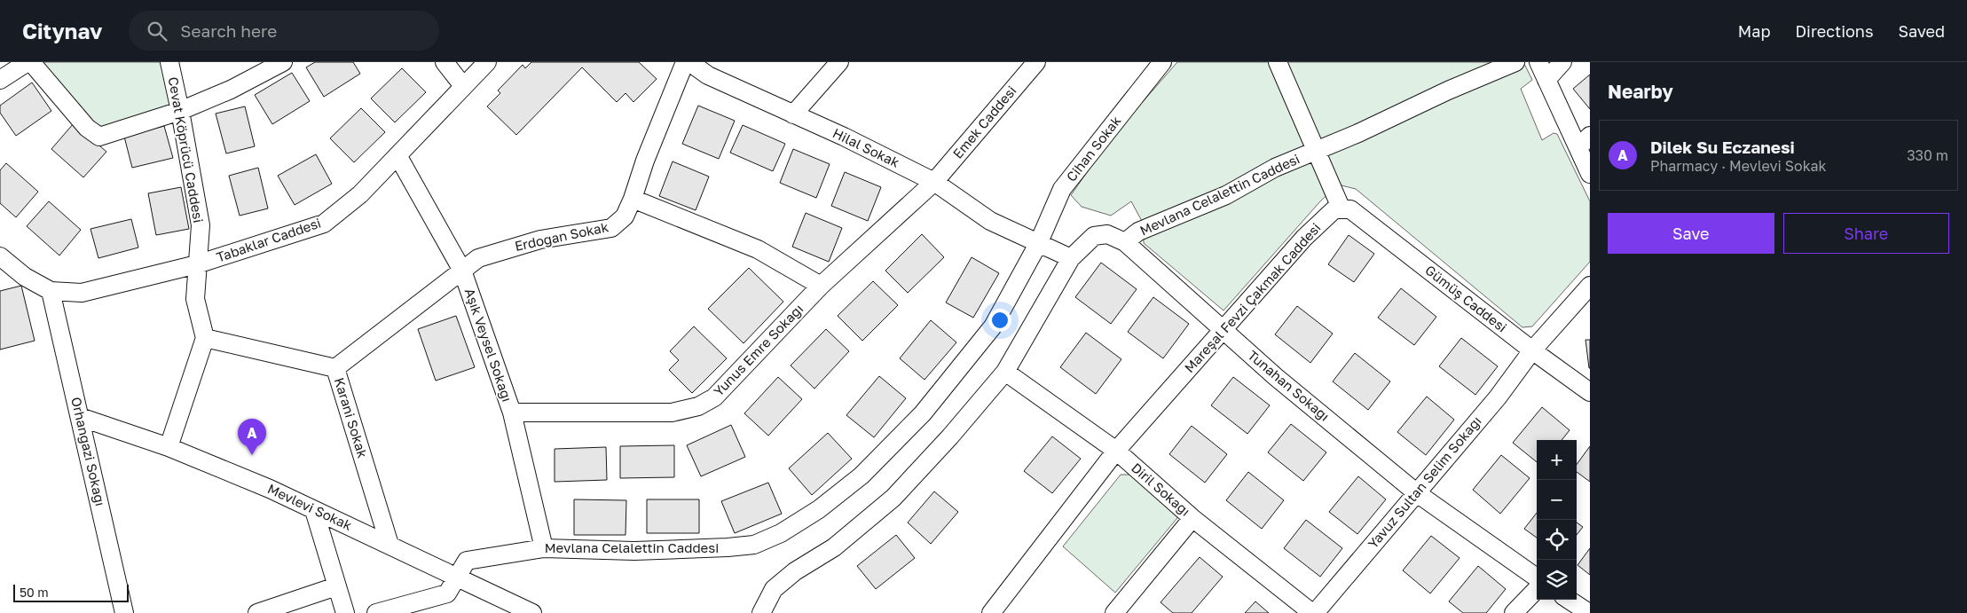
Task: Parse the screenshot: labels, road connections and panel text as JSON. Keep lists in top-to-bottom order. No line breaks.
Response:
{"streets":{"street":["Emek Caddesi","Hilal Sokak","Cihan Sokak","Cevat Köprücü Caddesi","Mevlana Celalettin Caddesi","Erdoğan Sokak","Tabaklar Caddesi","Mareşal Fevzi Çakmak Caddesi","Gümüş Caddesi","Aşık Veysel Sokağı","Yunus Emre Sokağı","Tunahan Sokağı","Karani Sokak","Orhangazi Sokağı","Yavuz Sultan Selim Sokağı","Diril Sokağı","Mevlevi Sokak"]},"crossings":[["Emek Caddesi","Hilal Sokak"],["Emek Caddesi","Yunus Emre Sokağı"],["Hilal Sokak","Cihan Sokak"],["Hilal Sokak","Mevlana Celalettin Caddesi"],["Hilal Sokak","Yunus Emre Sokağı"],["Cihan Sokak","Mevlana Celalettin Caddesi"],["Cevat Köprücü Caddesi","Tabaklar Caddesi"],["Cevat Köprücü Caddesi","Karani Sokak"],["Mevlana Celalettin Caddesi","Aşık Veysel Sokağı"],["Mevlana Celalettin Caddesi","Tunahan Sokağı"],["Mevlana Celalettin Caddesi","Mevlevi Sokak"],["Erdoğan Sokak","Aşık Veysel Sokağı"],["Erdoğan Sokak","Karani Sokak"],["Tabaklar Caddesi","Aşık Veysel Sokağı"],["Tabaklar Caddesi","Orhangazi Sokağı"],["Mareşal Fevzi Çakmak Caddesi","Gümüş Caddesi"],["Mareşal Fevzi Çakmak Caddesi","Tunahan Sokağı"],["Mareşal Fevzi Çakmak Caddesi","Diril Sokağı"],["Gümüş Caddesi","Yavuz Sultan Selim Sokağı"],["Aşık Veysel Sokağı","Yunus Emre Sokağı"],["Tunahan Sokağı","Yavuz Sultan Selim Sokağı"],["Tunahan Sokağı","Diril Sokağı"],["Karani Sokak","Mevlevi Sokak"],["Orhangazi Sokağı","Mevlevi Sokak"],["Yavuz Sultan Selim Sokağı","Diril Sokağı"]],"scale_bar":"50 m","page":{"header":"Citynav","search":"Search here","nav":["Map","Directions","Saved"],"heading":"Nearby","list":[{"mark":"A","name":"Dilek Su Eczanesi","note":"Pharmacy · Mevlevi Sokak","value":"330 m"}],"buttons":["Save","Share"],"pins":"A","map_buttons":["+","−"],"scale":"50 m"}}
